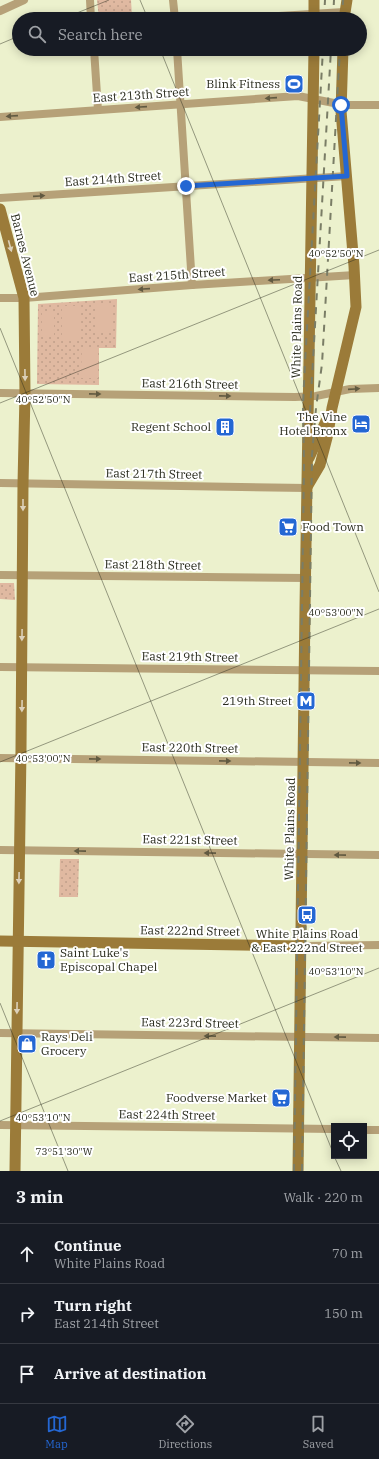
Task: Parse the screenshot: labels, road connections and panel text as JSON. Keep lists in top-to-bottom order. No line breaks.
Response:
{"streets":{"main road":["Barnes Avenue","White Plains Road","East 222nd Street"],"street":["East 213th Street","East 214th Street","East 215th Street","East 216th Street","East 217th Street","East 218th Street","East 219th Street","East 220th Street","East 221st Street","East 223rd Street","East 224th Street"]},"crossings":[["East 213th Street","White Plains Road"],["East 214th Street","White Plains Road"],["Barnes Avenue","East 215th Street"],["Barnes Avenue","East 216th Street"],["Barnes Avenue","East 217th Street"],["Barnes Avenue","East 218th Street"],["Barnes Avenue","East 219th Street"],["Barnes Avenue","East 220th Street"],["Barnes Avenue","East 221st Street"],["Barnes Avenue","East 222nd Street"],["Barnes Avenue","East 223rd Street"],["Barnes Avenue","East 224th Street"],["East 215th Street","White Plains Road"],["White Plains Road","East 216th Street"],["White Plains Road","East 217th Street"],["White Plains Road","East 218th Street"],["White Plains Road","East 219th Street"],["White Plains Road","East 220th Street"],["White Plains Road","East 221st Street"],["White Plains Road","East 222nd Street"],["White Plains Road","East 223rd Street"],["White Plains Road","East 224th Street"]],"one_way":["East 213th Street","East 214th Street","Barnes Avenue","East 215th Street","East 216th Street","East 220th Street","East 221st Street","East 223rd Street"],"places":{"sports":["Blink Fitness"],"hotel":["The Vine Hotel Bronx"],"building":["Regent School"],"supermarket":["Food Town","Foodverse Market"],"metro station":["219th Street"],"bus stop":["White Plains Road & East 222nd Street"],"church":["Saint Luke's Episcopal Chapel"],"shop":["Rays Deli Grocery"]},"page":{"search":"Search here","heading":["3 min","Walk · 220 m"],"list":[["Continue","White Plains Road","70 m"],["Turn right","East 214th Street","150 m"],"Arrive at destination"],"nav":["Map","Directions","Saved"]},"coordinates":["40°52'50\"N","40°53'00\"N","40°53'10\"N","73°51'30\"W"]}
